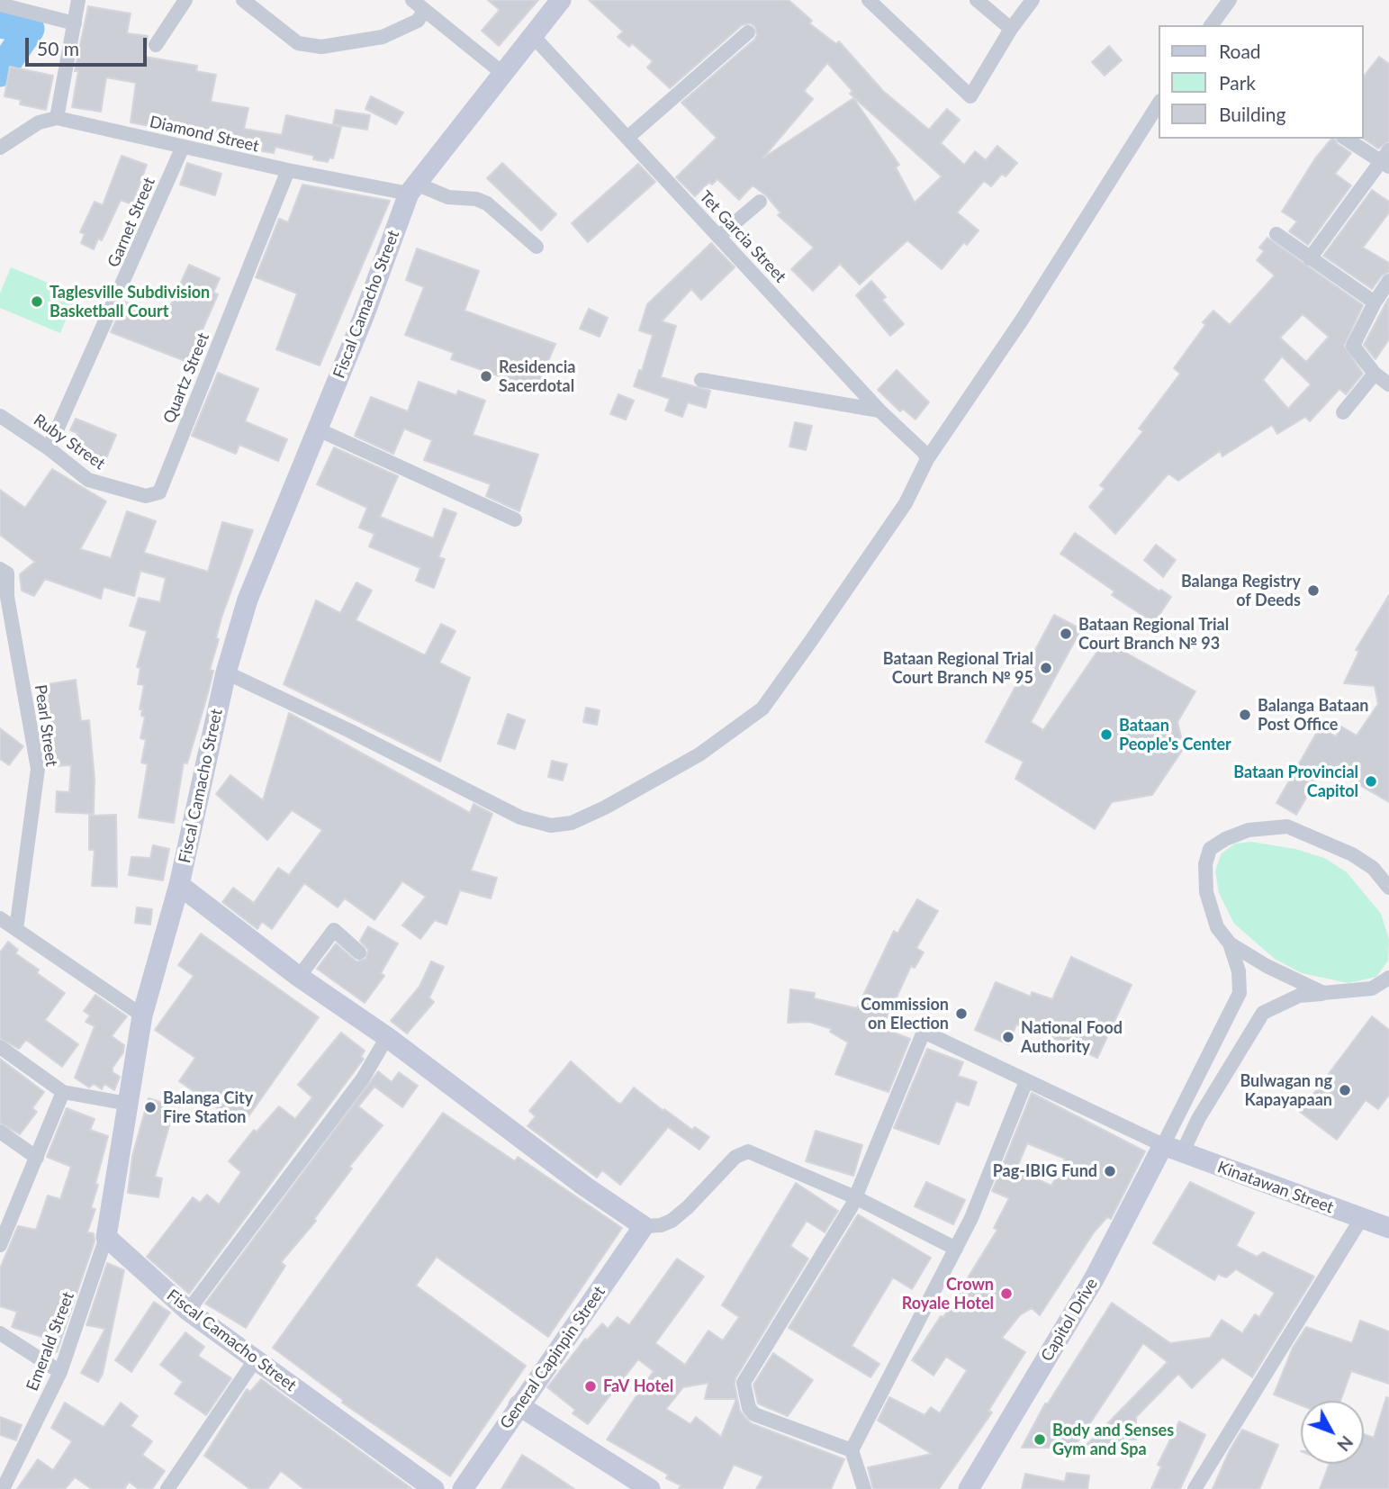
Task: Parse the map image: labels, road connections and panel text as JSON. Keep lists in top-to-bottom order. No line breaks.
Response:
{"streets":{"street":["Diamond Street","Garnet Street","Tet Garcia Street","Fiscal Camacho Street","Quartz Street","Ruby Street","Pearl Street","Kinatawan Street","Capitol Drive","Emerald Street","General Capinpin Street"]},"crossings":[["Diamond Street","Garnet Street"],["Diamond Street","Fiscal Camacho Street"],["Diamond Street","Quartz Street"],["Garnet Street","Ruby Street"],["Tet Garcia Street","Fiscal Camacho Street"],["Fiscal Camacho Street","Emerald Street"],["Quartz Street","Ruby Street"],["Kinatawan Street","Capitol Drive"]],"places":["Taglesville Subdivision Basketball Court","Residencia Sacerdotal","Balanga Registry of Deeds","Bataan Regional Trial Court Branch № 93","Bataan Regional Trial Court Branch № 95","Balanga Bataan Post Office","Bataan People's Center","Bataan Provincial Capitol","Commission on Election","National Food Authority","Bulwagan ng Kapayapaan","Balanga City Fire Station","Pag-IBIG Fund","Crown Royale Hotel","FaV Hotel","Body and Senses Gym and Spa"],"legend":["Road","Park","Building"],"scale_bar":"50 m","north":"bottom right"}
